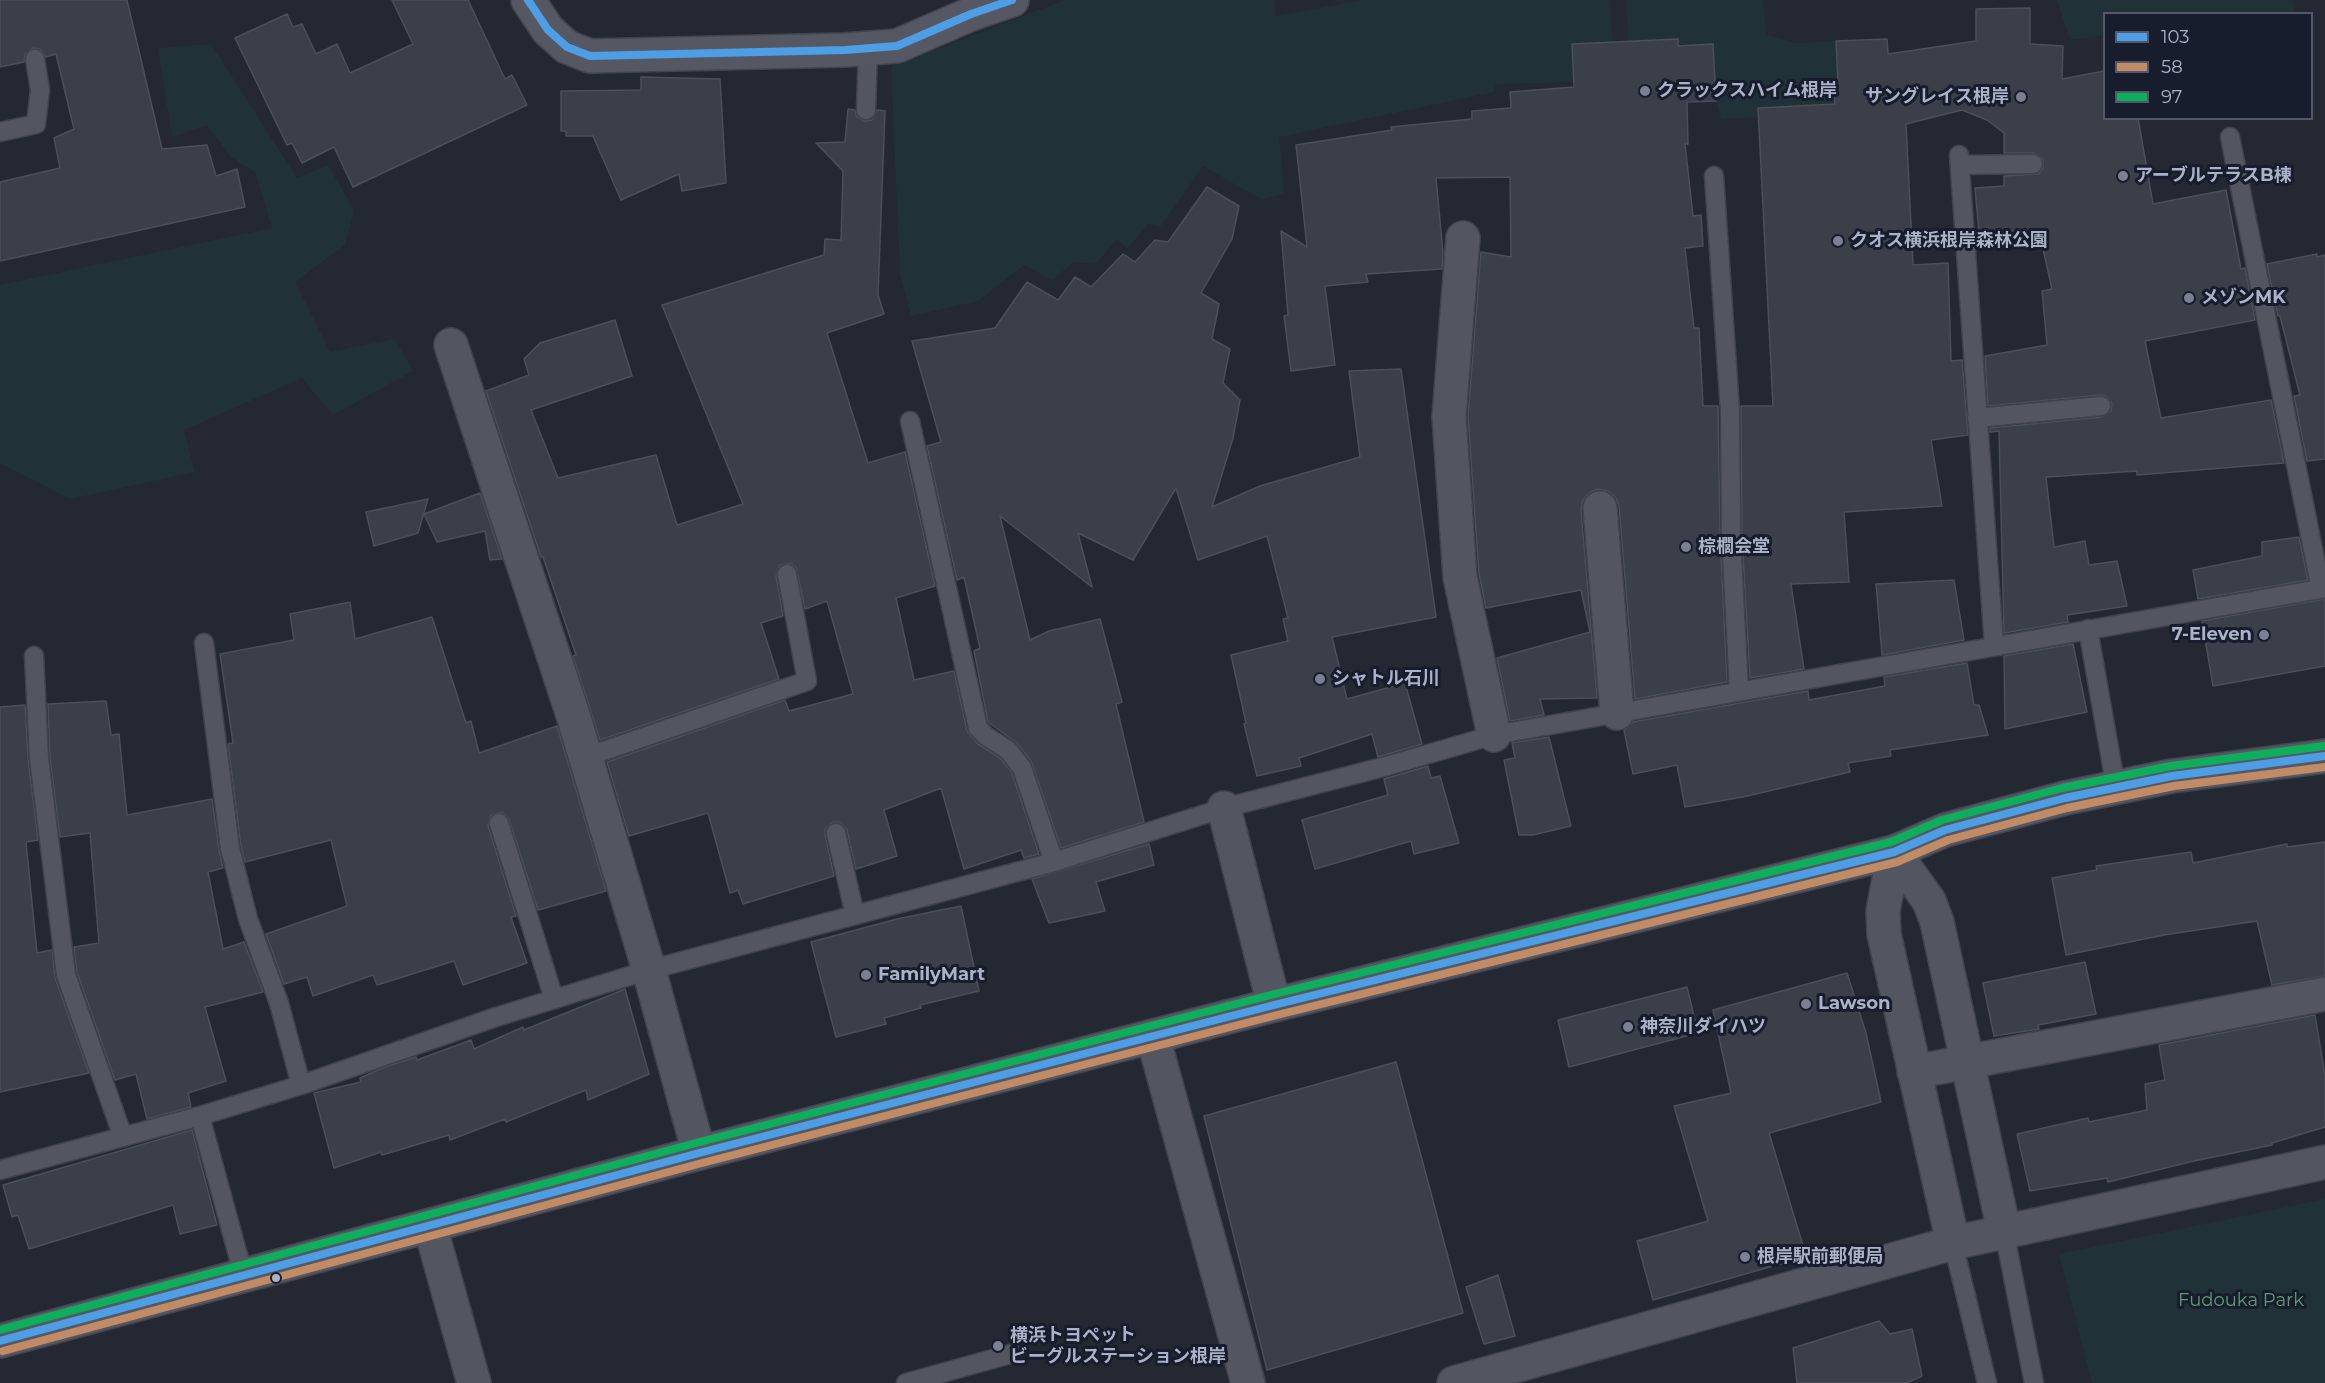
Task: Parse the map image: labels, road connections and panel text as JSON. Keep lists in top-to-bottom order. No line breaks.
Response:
{"parks":["Fudouka Park"],"places":["クラックスハイム根岸","サングレイス根岸","アーブルテラスB棟","クオス横浜根岸森林公園","メゾンMK","棕櫚会堂","7-Eleven","シャトル石川","FamilyMart","Lawson","神奈川ダイハツ","根岸駅前郵便局","横浜トヨペット ビーグルステーション根岸"],"lines":["transit line 103","transit line 97","transit line 58"],"legend":["103","58","97"]}
